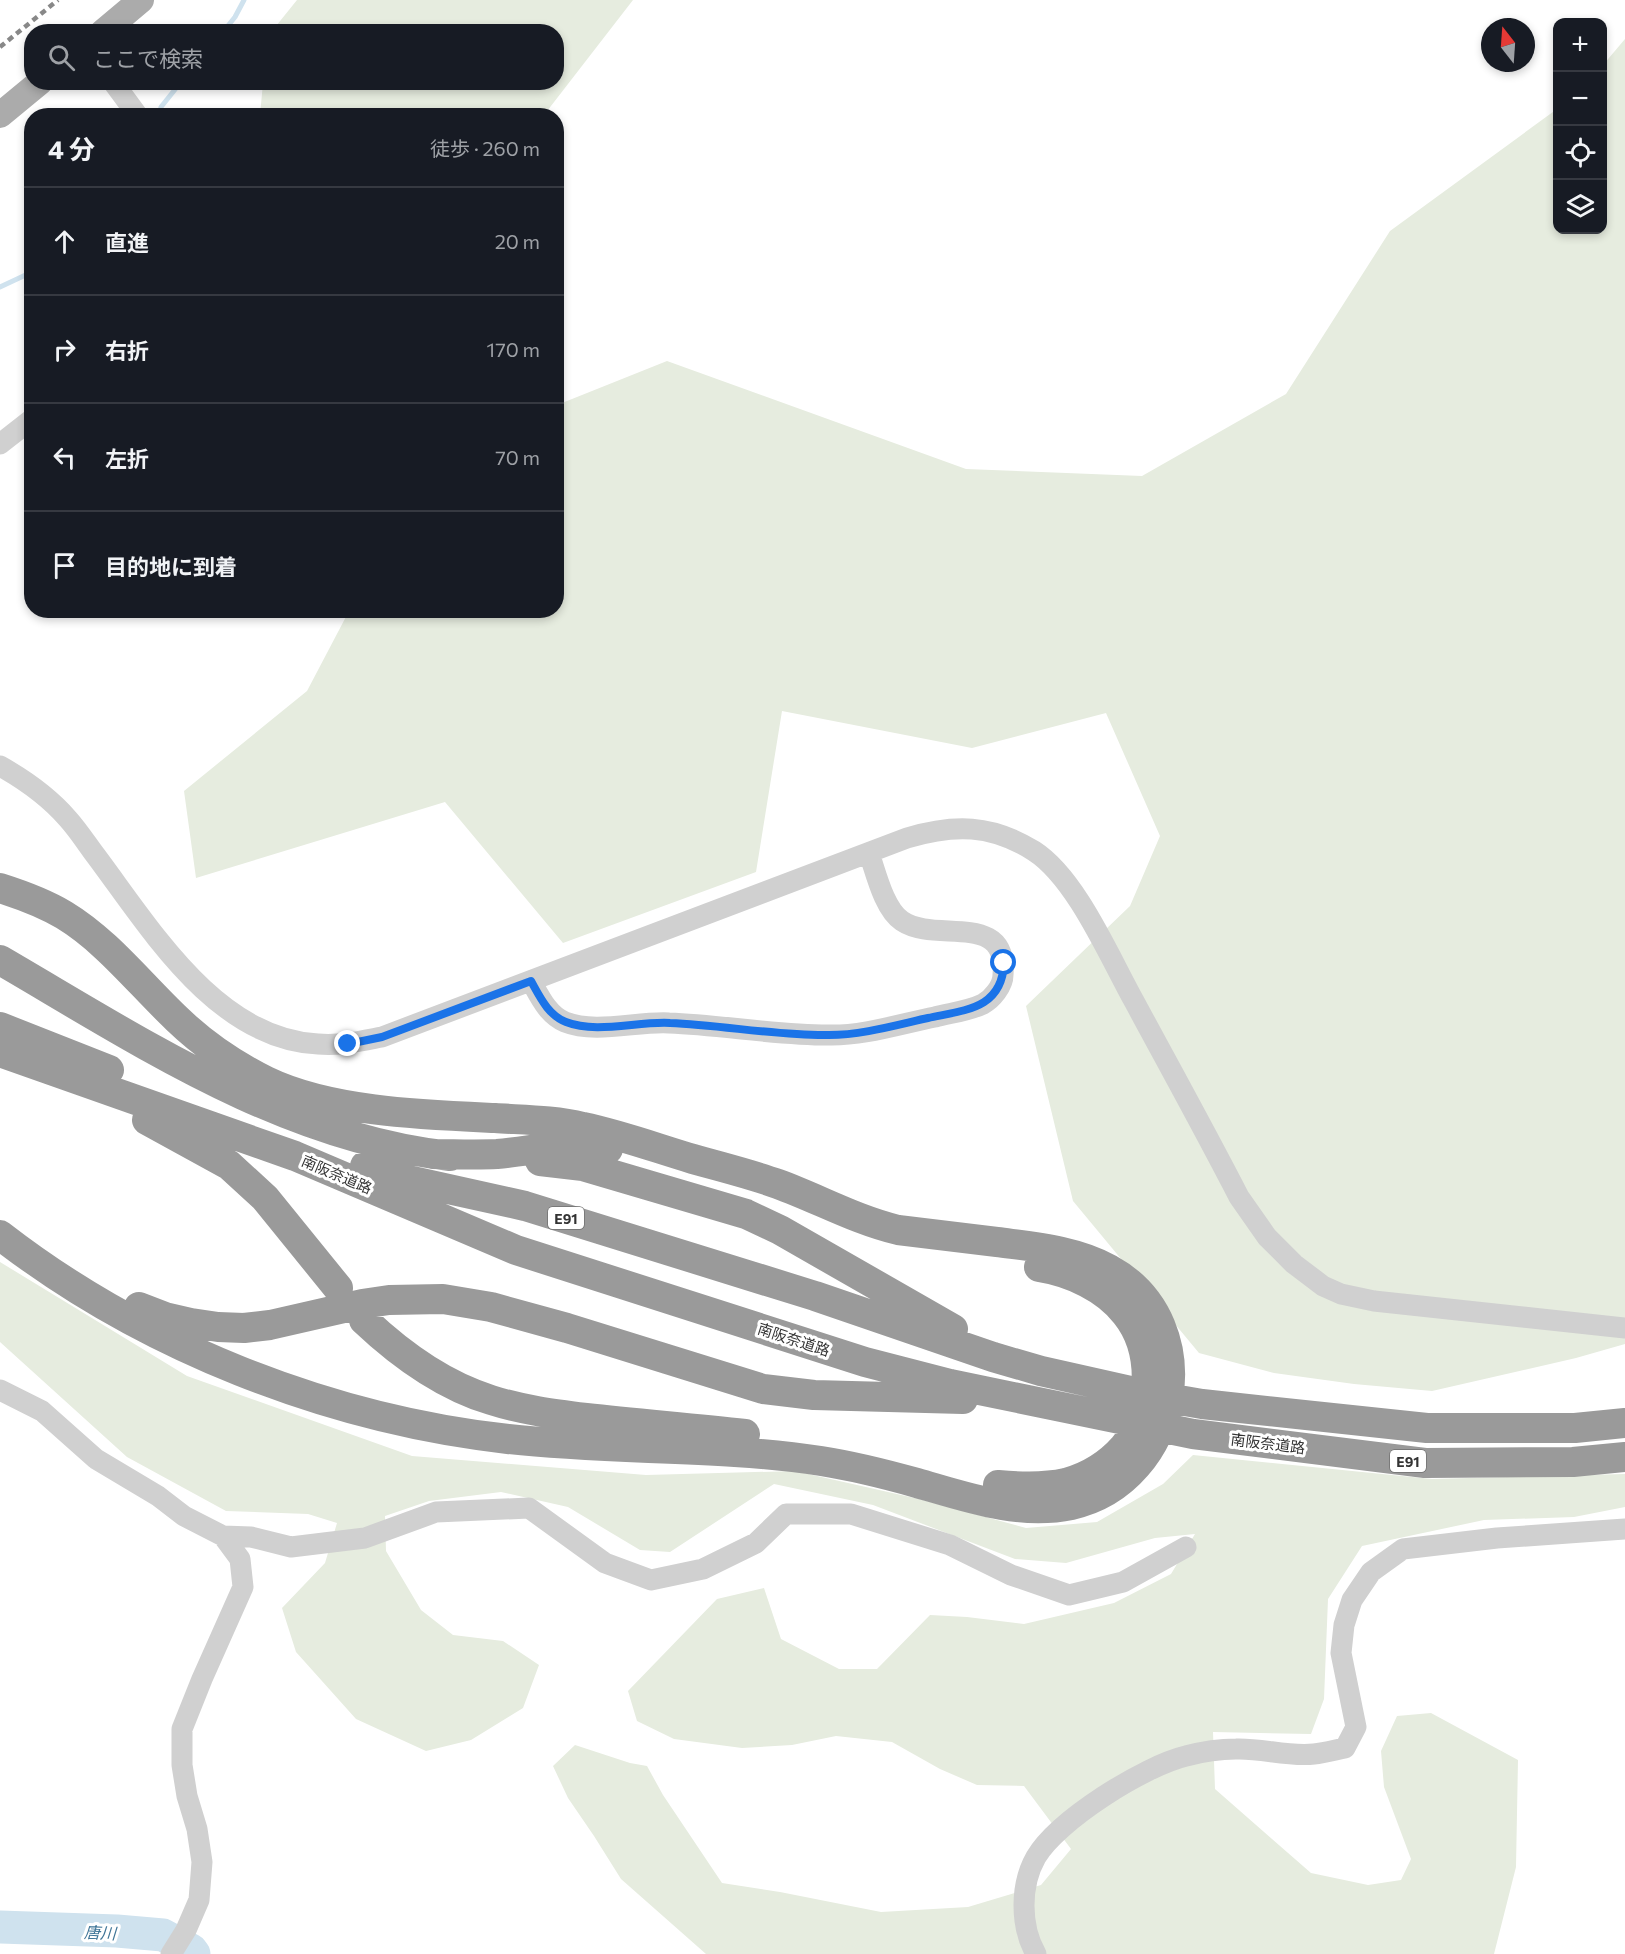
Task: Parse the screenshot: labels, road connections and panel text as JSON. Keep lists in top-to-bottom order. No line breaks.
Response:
{"streets":{"highway":["南阪奈道路","E91"]},"crossings":[["南阪奈道路","E91"]],"water":["唐川"],"north":"top","page":{"map_buttons":["+","−"],"search":"ここで検索","heading":["4 分","徒歩 · 260 m"],"list":[["直進","20 m"],["右折","170 m"],["左折","70 m"],"目的地に到着"]}}
